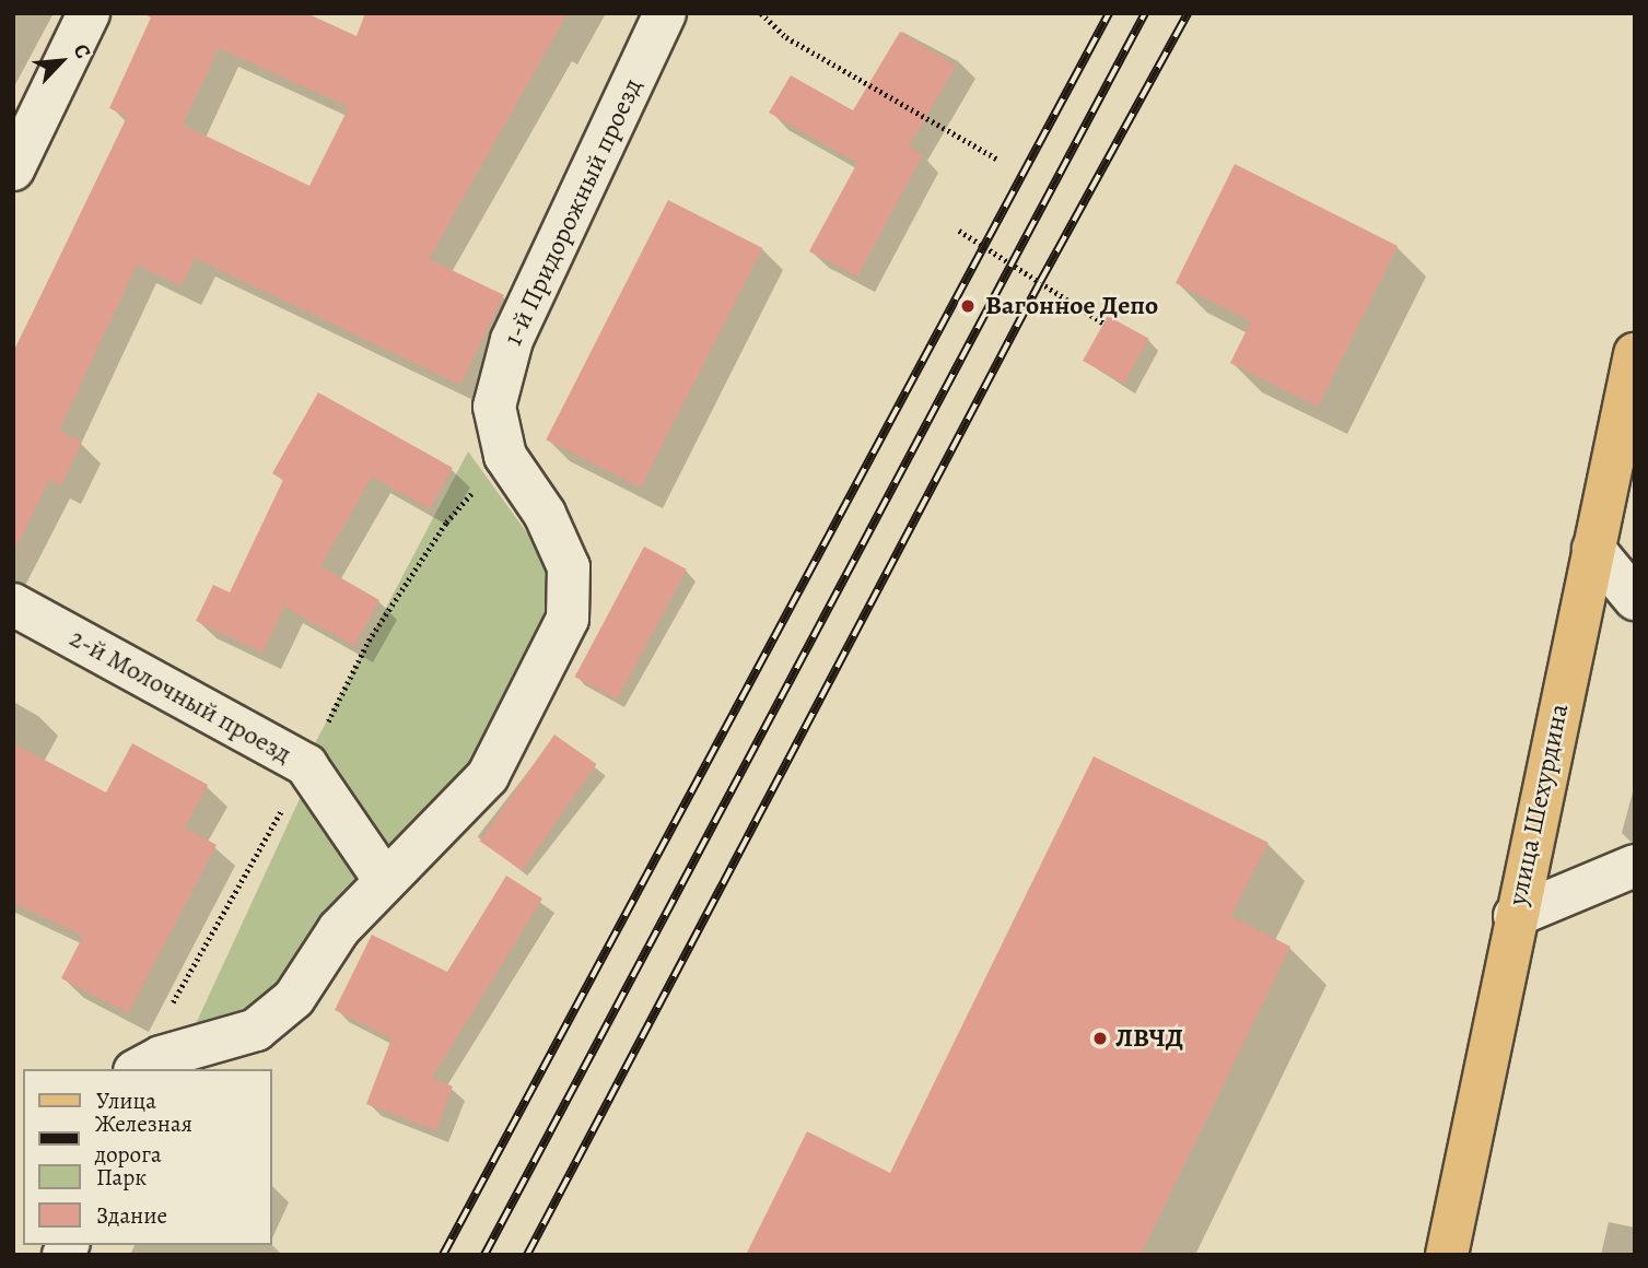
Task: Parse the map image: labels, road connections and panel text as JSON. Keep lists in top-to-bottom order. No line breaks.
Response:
{"streets":{"main road":["улица Шехурдина"],"street":["1-й Придорожный проезд","2-й Молочный проезд"]},"crossings":[["1-й Придорожный проезд","2-й Молочный проезд"]],"places":["Вагонное Депо","ЛВЧД"],"legend":["Улица","Железная дорога","Парк","Здание"],"north":"top right"}
